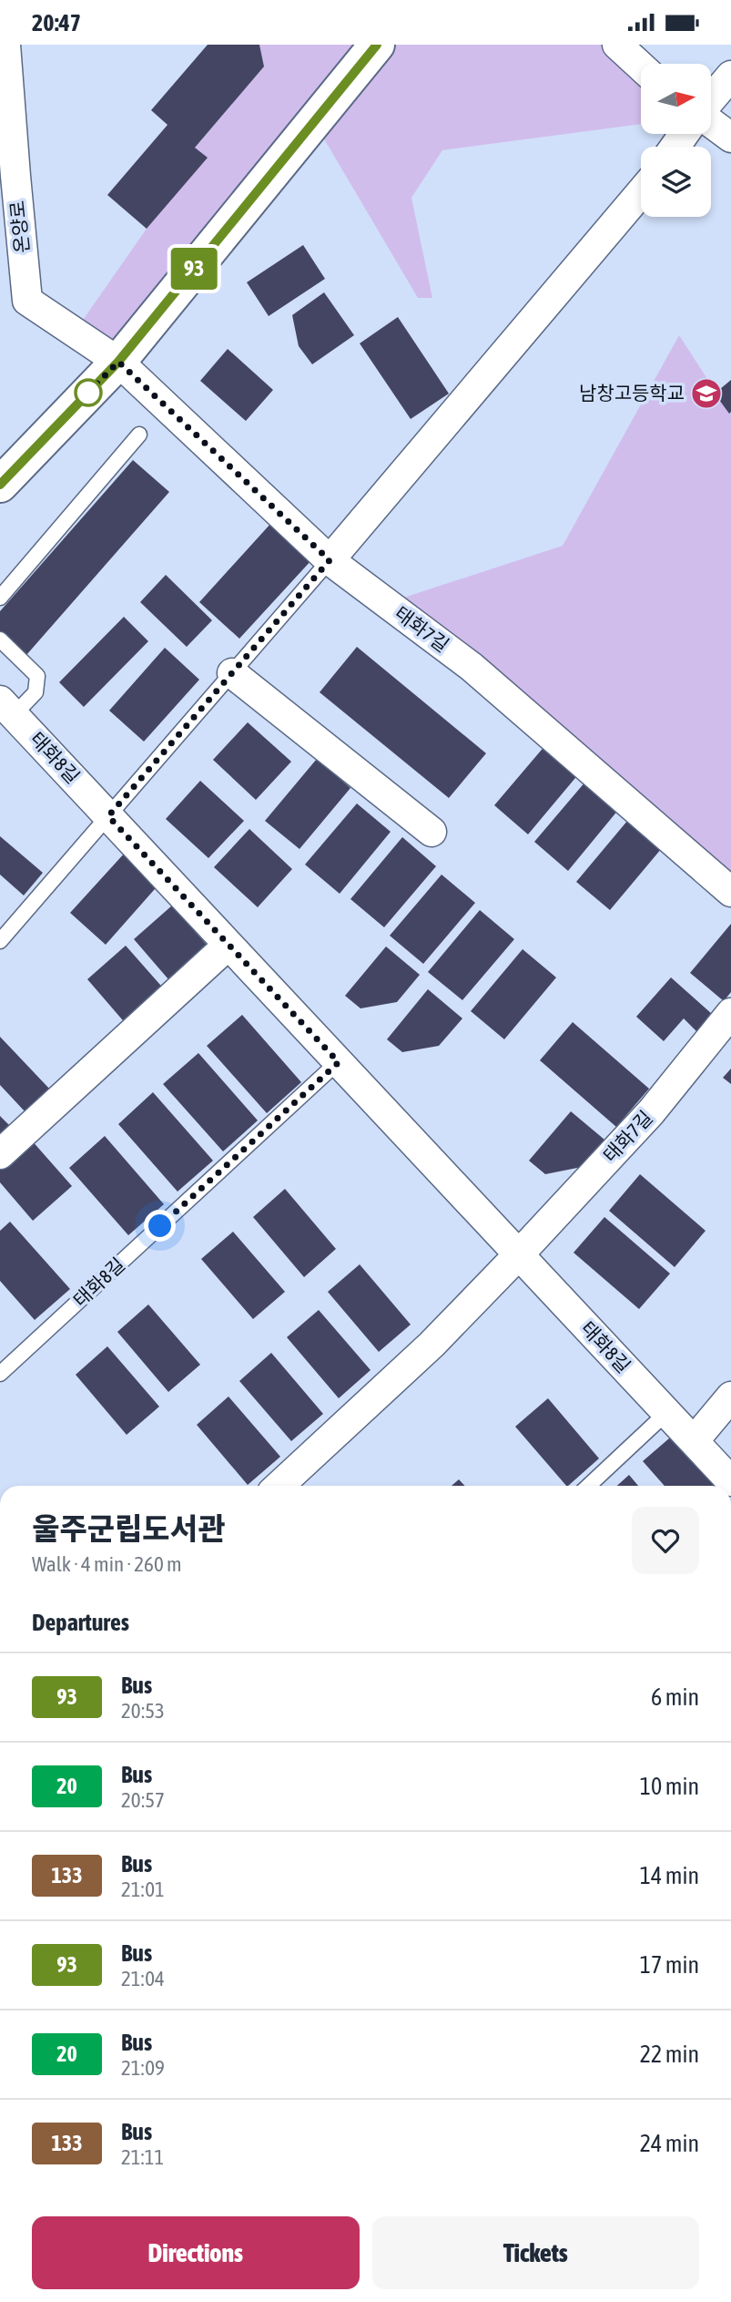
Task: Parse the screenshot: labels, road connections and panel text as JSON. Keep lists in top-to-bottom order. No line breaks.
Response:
{"streets":{"street":["온양로","태화7길","태화8길"]},"crossings":[["온양로","태화7길"],["태화7길","태화8길"]],"places":{"school or university":["남창고등학교"]},"lines":["bus line 93"],"north":"right","page":{"status":"20:47","on_map":"93","heading":[["울주군립도서관","Walk · 4 min · 260 m"],"Departures"],"list":[{"mark":"93","name":"Bus","note":"20:53","value":"6 min"},{"mark":"20","name":"Bus","note":"20:57","value":"10 min"},{"mark":"133","name":"Bus","note":"21:01","value":"14 min"},{"mark":"93","name":"Bus","note":"21:04","value":"17 min"},{"mark":"20","name":"Bus","note":"21:09","value":"22 min"},{"mark":"133","name":"Bus","note":"21:11","value":"24 min"}],"buttons":["Directions","Tickets"]}}
